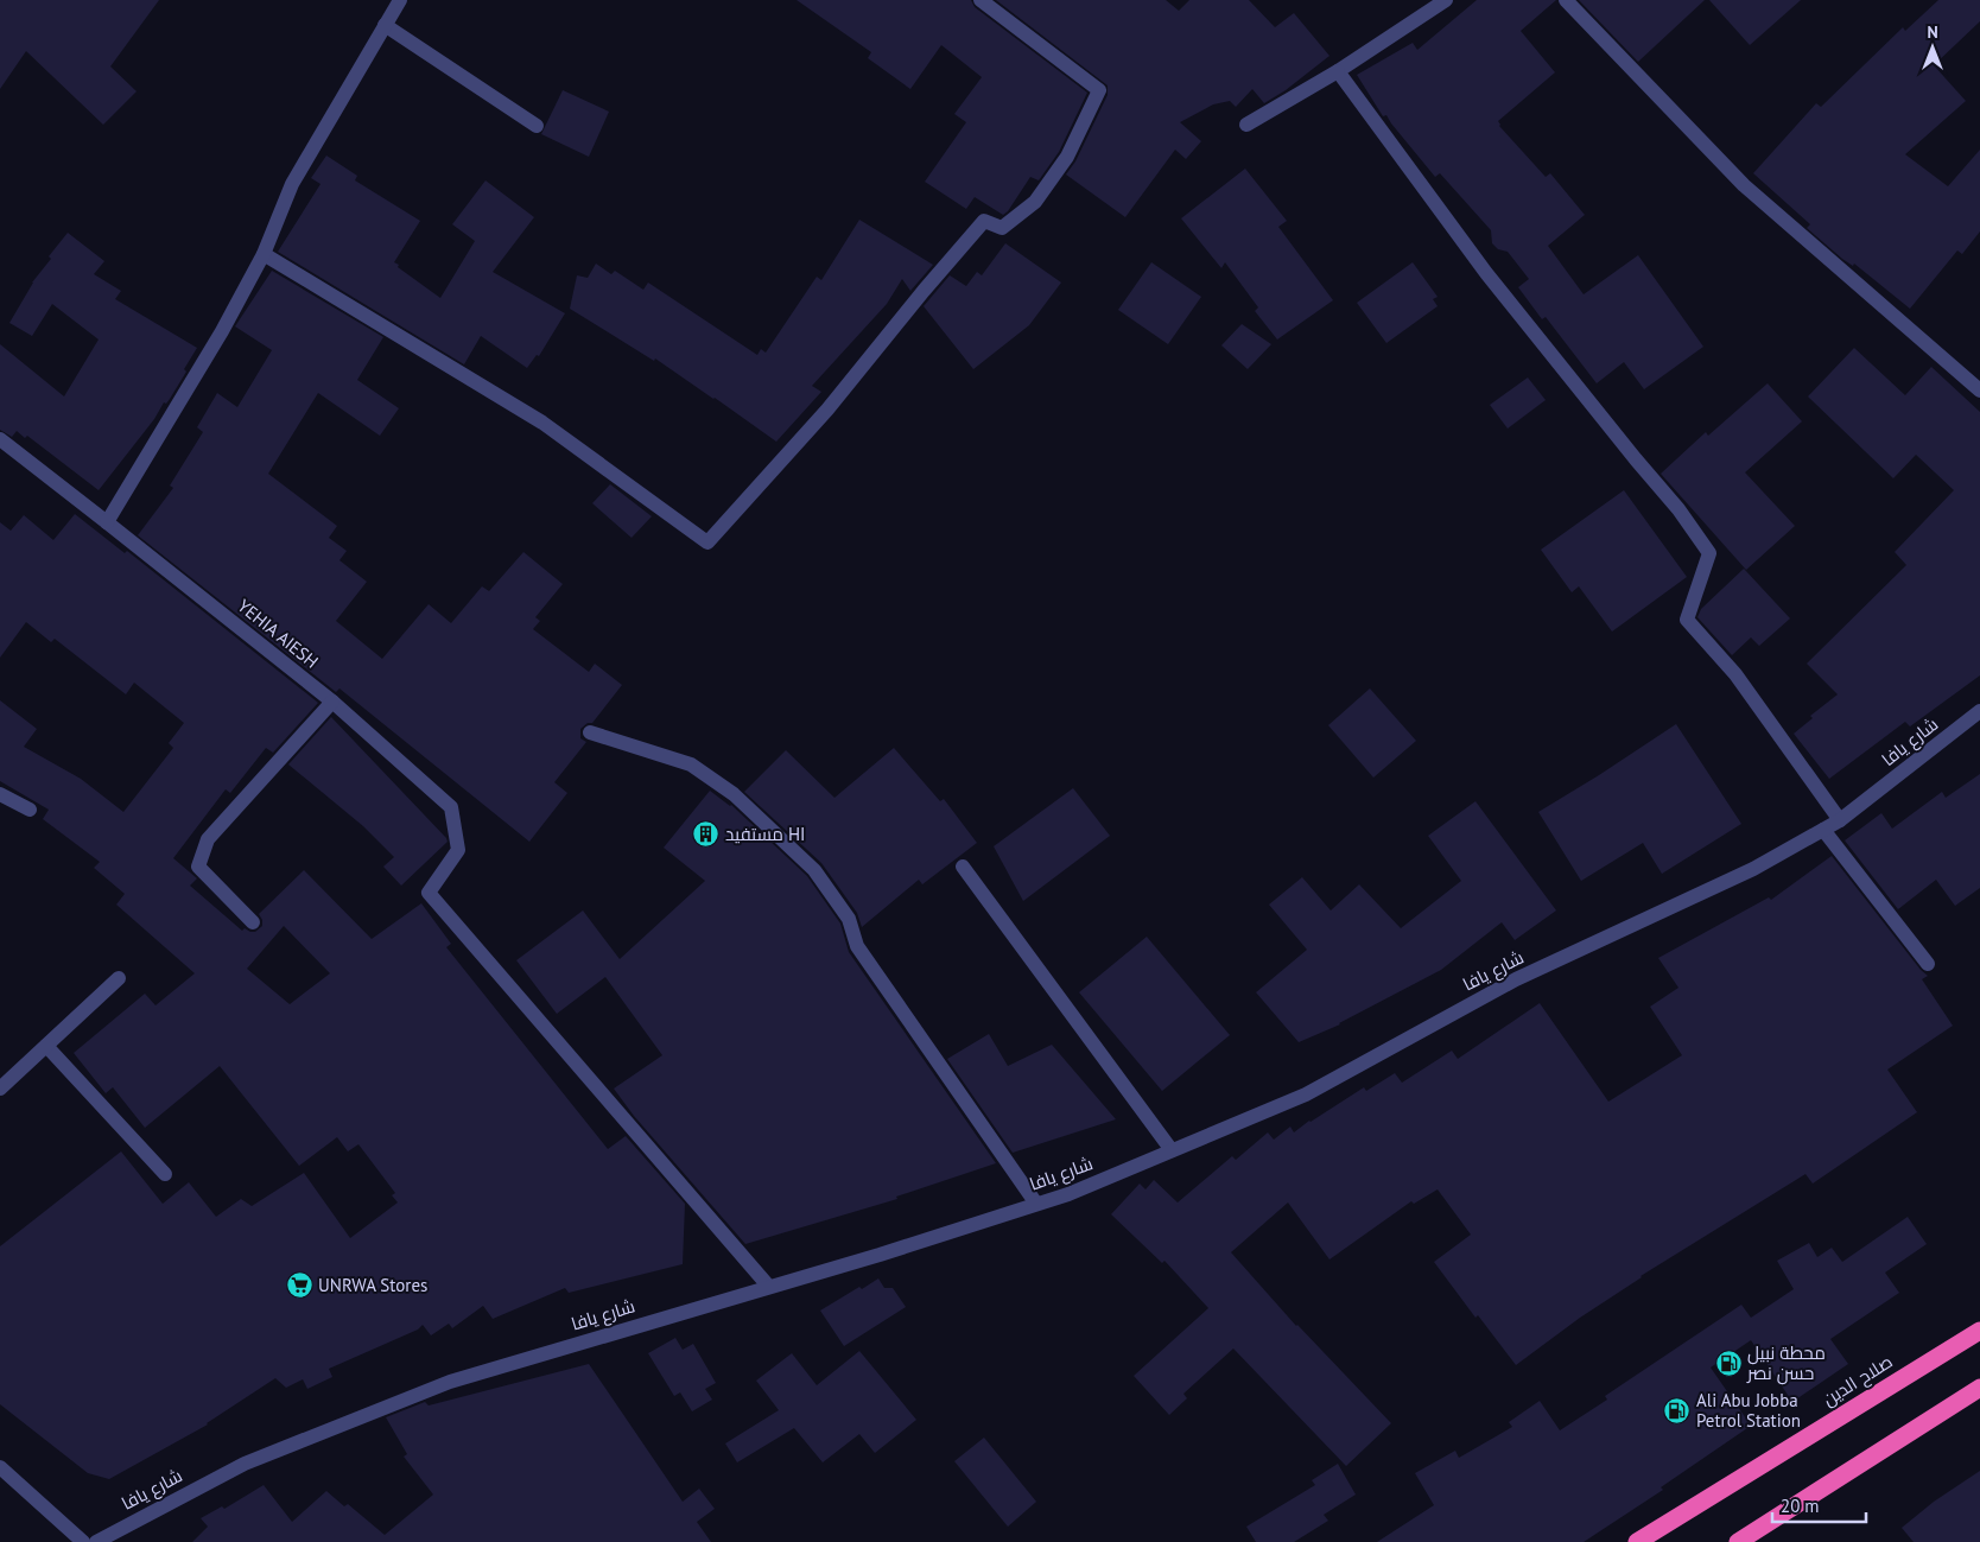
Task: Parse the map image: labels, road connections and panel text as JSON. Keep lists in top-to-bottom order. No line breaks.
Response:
{"streets":{"highway":["صلاح الدين"],"street":["YEHIA AIESH","شارع يافا"]},"crossings":[["YEHIA AIESH","شارع يافا"]],"places":{"building":["مستفيد HI"],"supermarket":["UNRWA Stores"],"fuel station":["محطة نبيل حسن نصر","Ali Abu Jobba Petrol Station"]},"scale_bar":"20 m","north":"top"}
